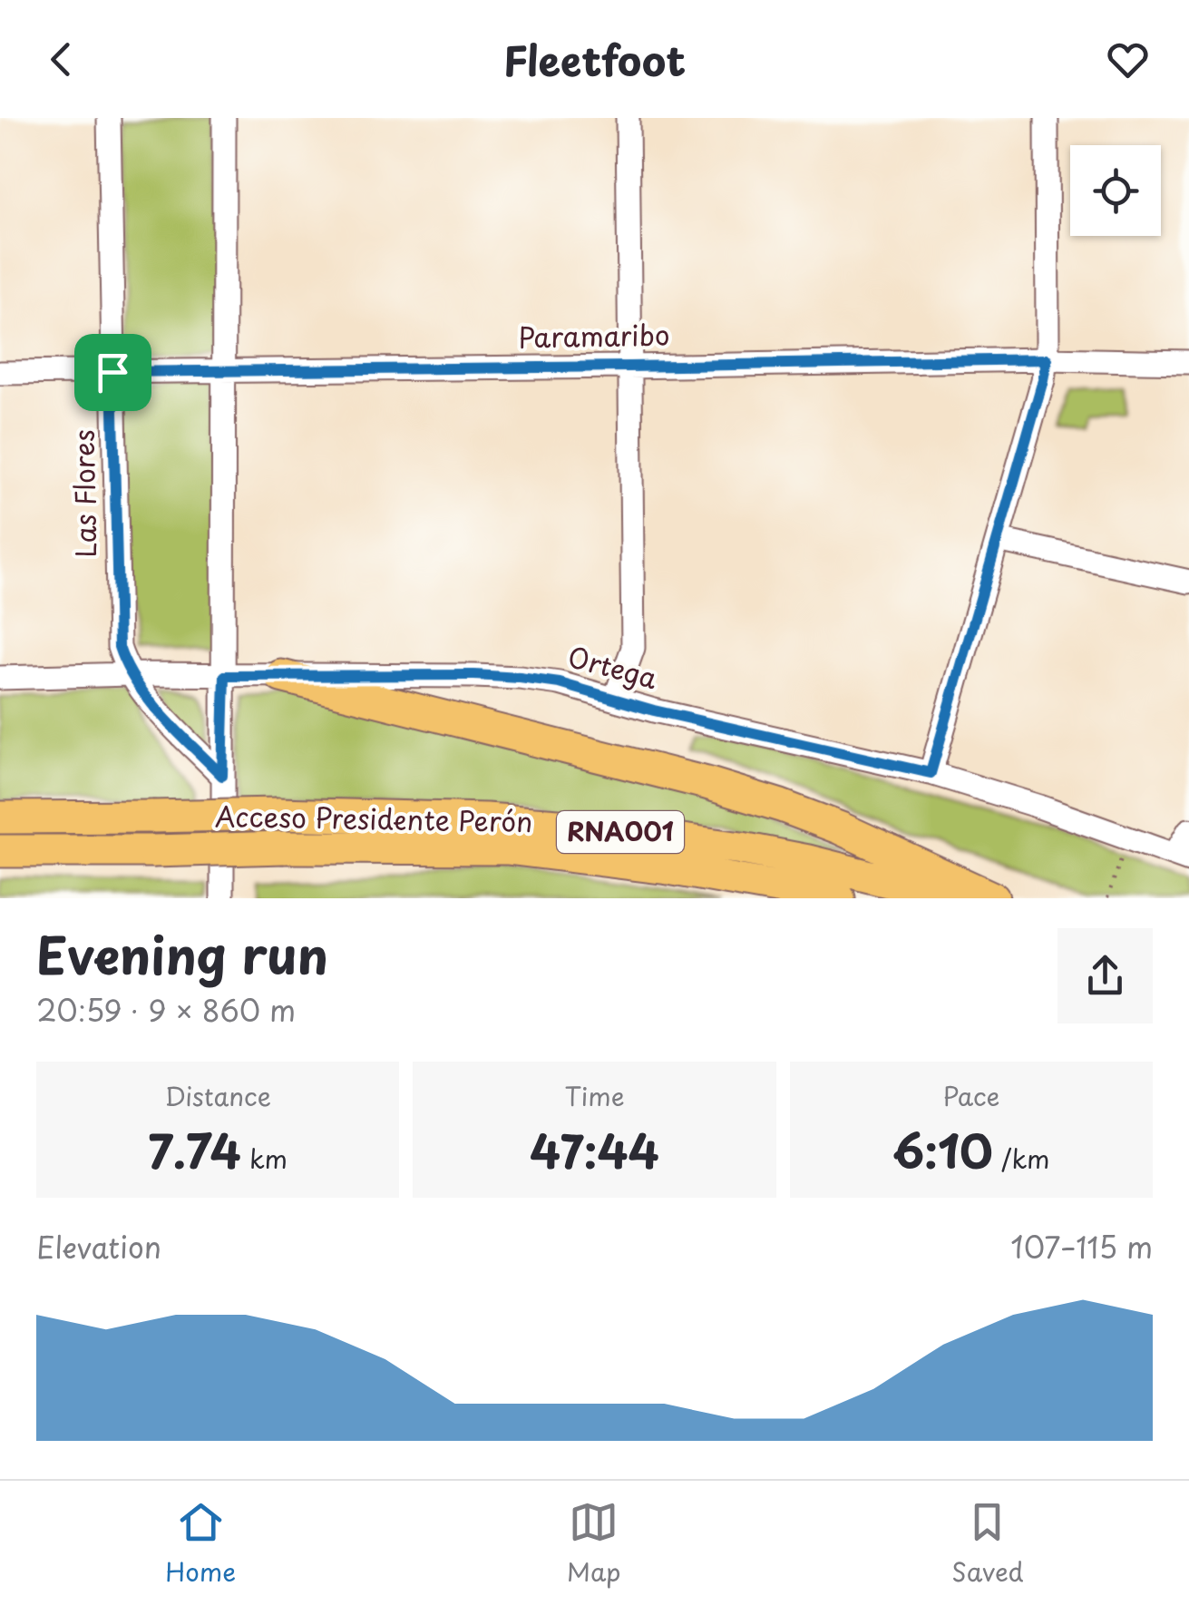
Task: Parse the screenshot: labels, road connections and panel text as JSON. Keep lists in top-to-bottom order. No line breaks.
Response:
{"streets":{"highway":["Acceso Presidente Perón","RNA001"],"street":["Paramaribo","Las Flores","Ortega"]},"crossings":[["Paramaribo","Las Flores"],["Las Flores","Ortega"]],"page":{"header":"Fleetfoot","heading":["Evening run","20:59 · 9 × 860 m"],"stats":[["Distance","7.74 km"],["Time","47:44"],["Pace","6:10 /km"]],"chart":["Elevation","107–115 m"],"tabs":["Home","Map","Saved"]}}
